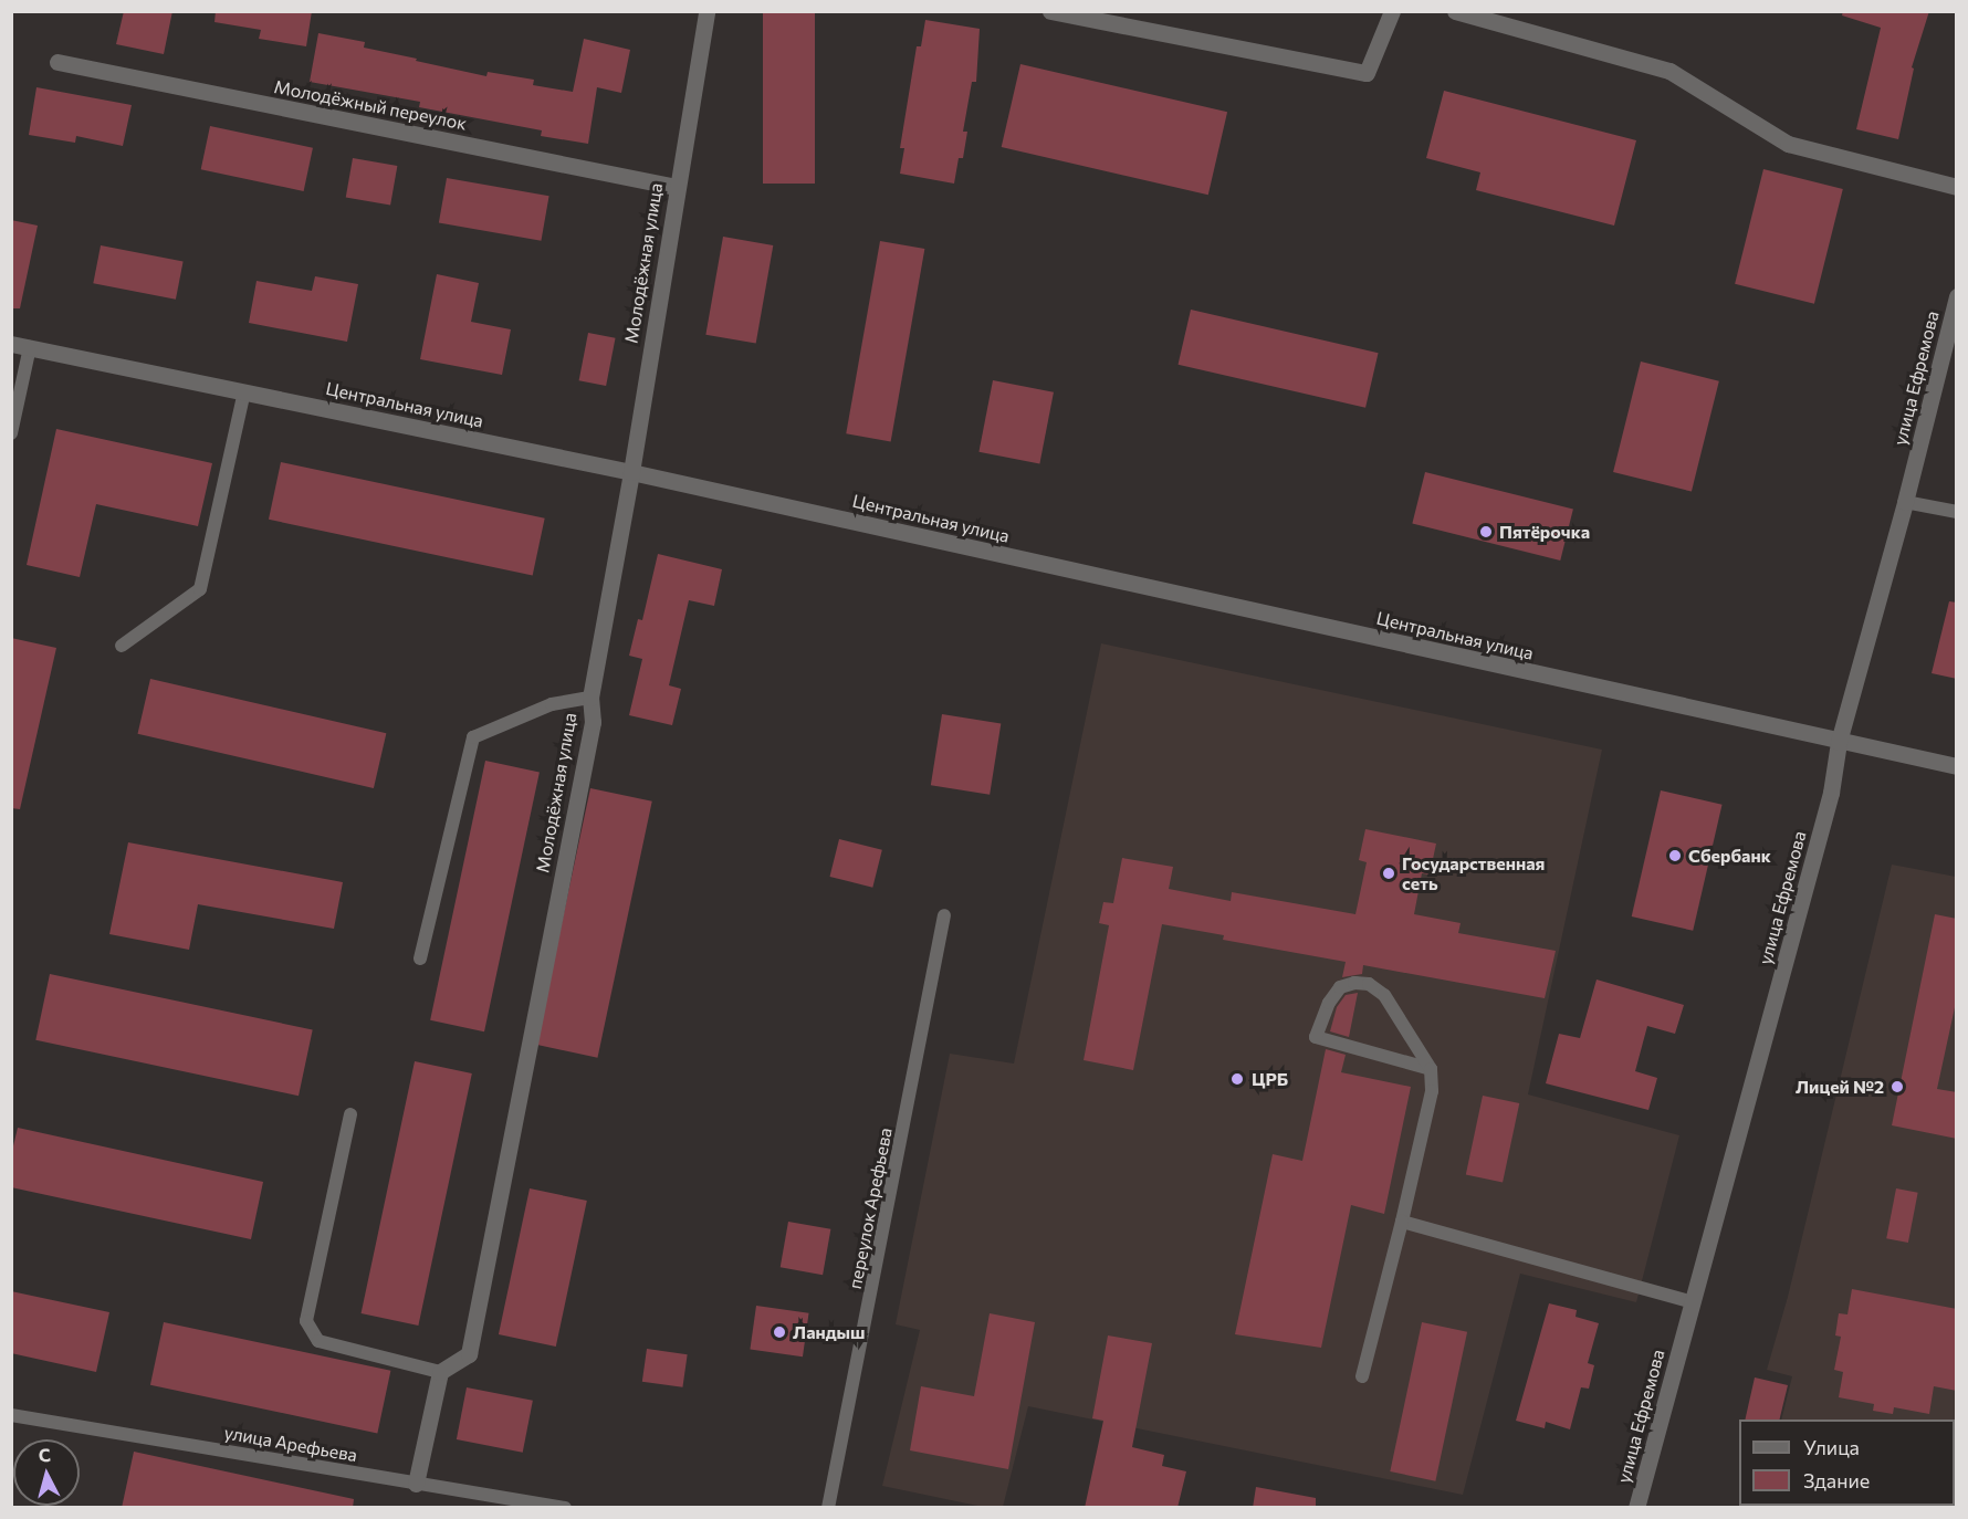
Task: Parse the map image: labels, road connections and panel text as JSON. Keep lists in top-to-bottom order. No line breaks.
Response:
{"streets":{"street":["Молодёжный переулок","Молодёжная улица","улица Ефремова","Центральная улица"],"lane":["переулок Арефьева","улица Арефьева"]},"crossings":[["Молодёжный переулок","Молодёжная улица"],["Молодёжная улица","Центральная улица"],["улица Ефремова","Центральная улица"]],"places":["Пятёрочка","Сбербанк","Государственная сеть","ЦРБ","Лицей №2","Ландыш"],"legend":["Улица","Здание"],"north":"top"}
